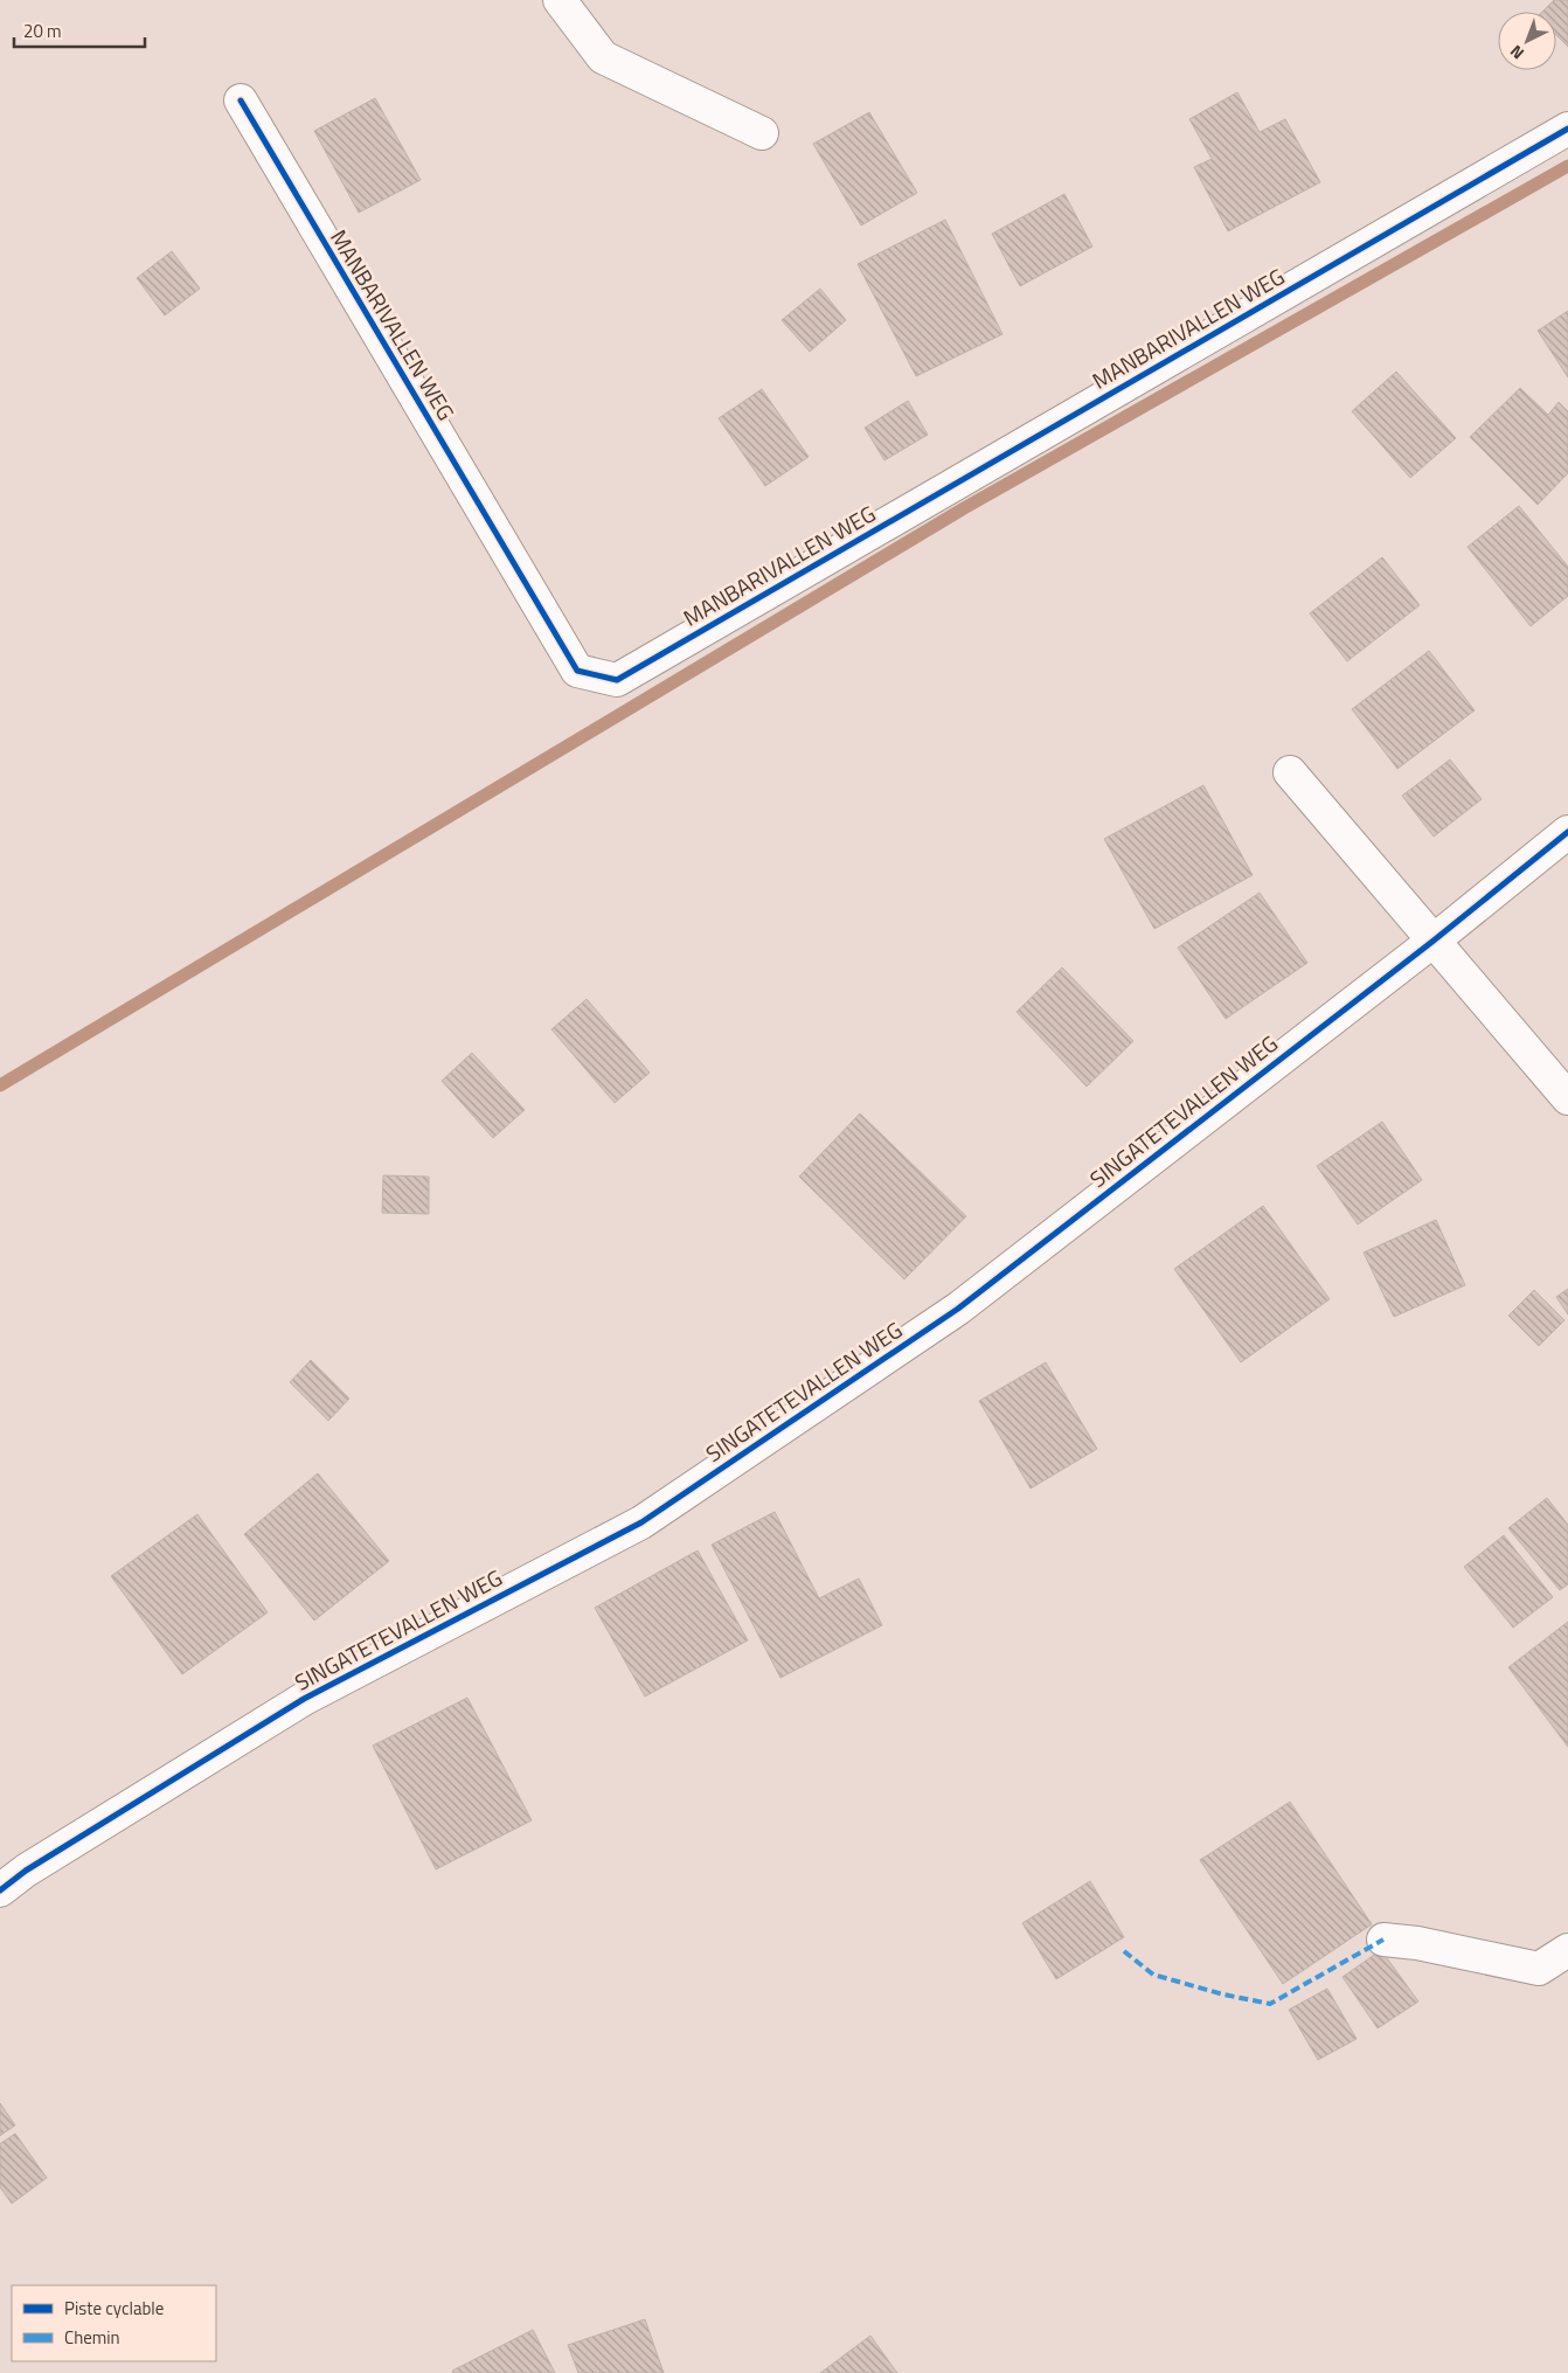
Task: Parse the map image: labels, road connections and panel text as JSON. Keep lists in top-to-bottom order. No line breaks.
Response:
{"streets":{"street":["MANBARIVALLEN WEG","SINGATETEVALLEN WEG"]},"legend":["Piste cyclable","Chemin"],"scale_bar":"20 m","north":"bottom left"}
